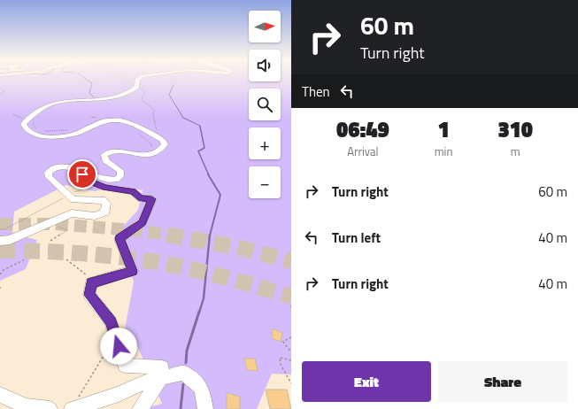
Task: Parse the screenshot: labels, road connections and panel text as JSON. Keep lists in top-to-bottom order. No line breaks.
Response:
{"north":"right","page":{"turn":["60 m","Turn right"],"map_buttons":["+","−"],"then":"Then","eta":["06:49","Arrival","1","min","310","m"],"list":[{"name":"Turn right","value":"60 m"},{"name":"Turn left","value":"40 m"},{"name":"Turn right","value":"40 m"}],"buttons":["Exit","Share"]}}
